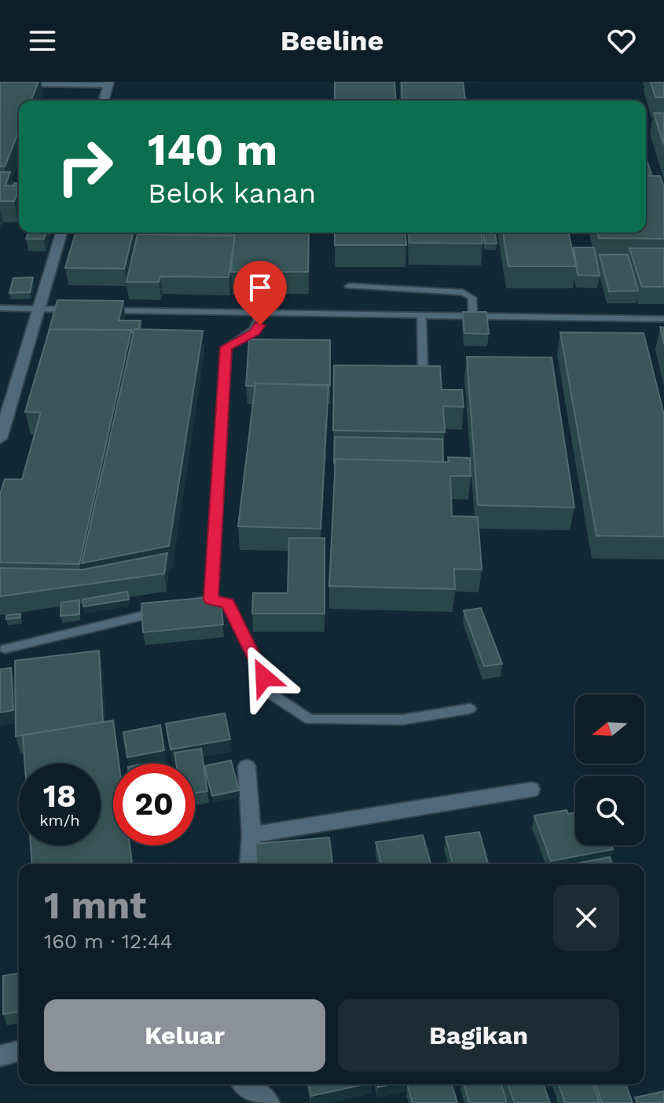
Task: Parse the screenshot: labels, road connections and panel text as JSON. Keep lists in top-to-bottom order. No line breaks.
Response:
{"north":"left","page":{"header":"Beeline","turn":["140 m","Belok kanan"],"speed":"18 km/h","limit":"20","heading":["1 mnt","160 m · 12:44"],"buttons":["Keluar","Bagikan"]}}
